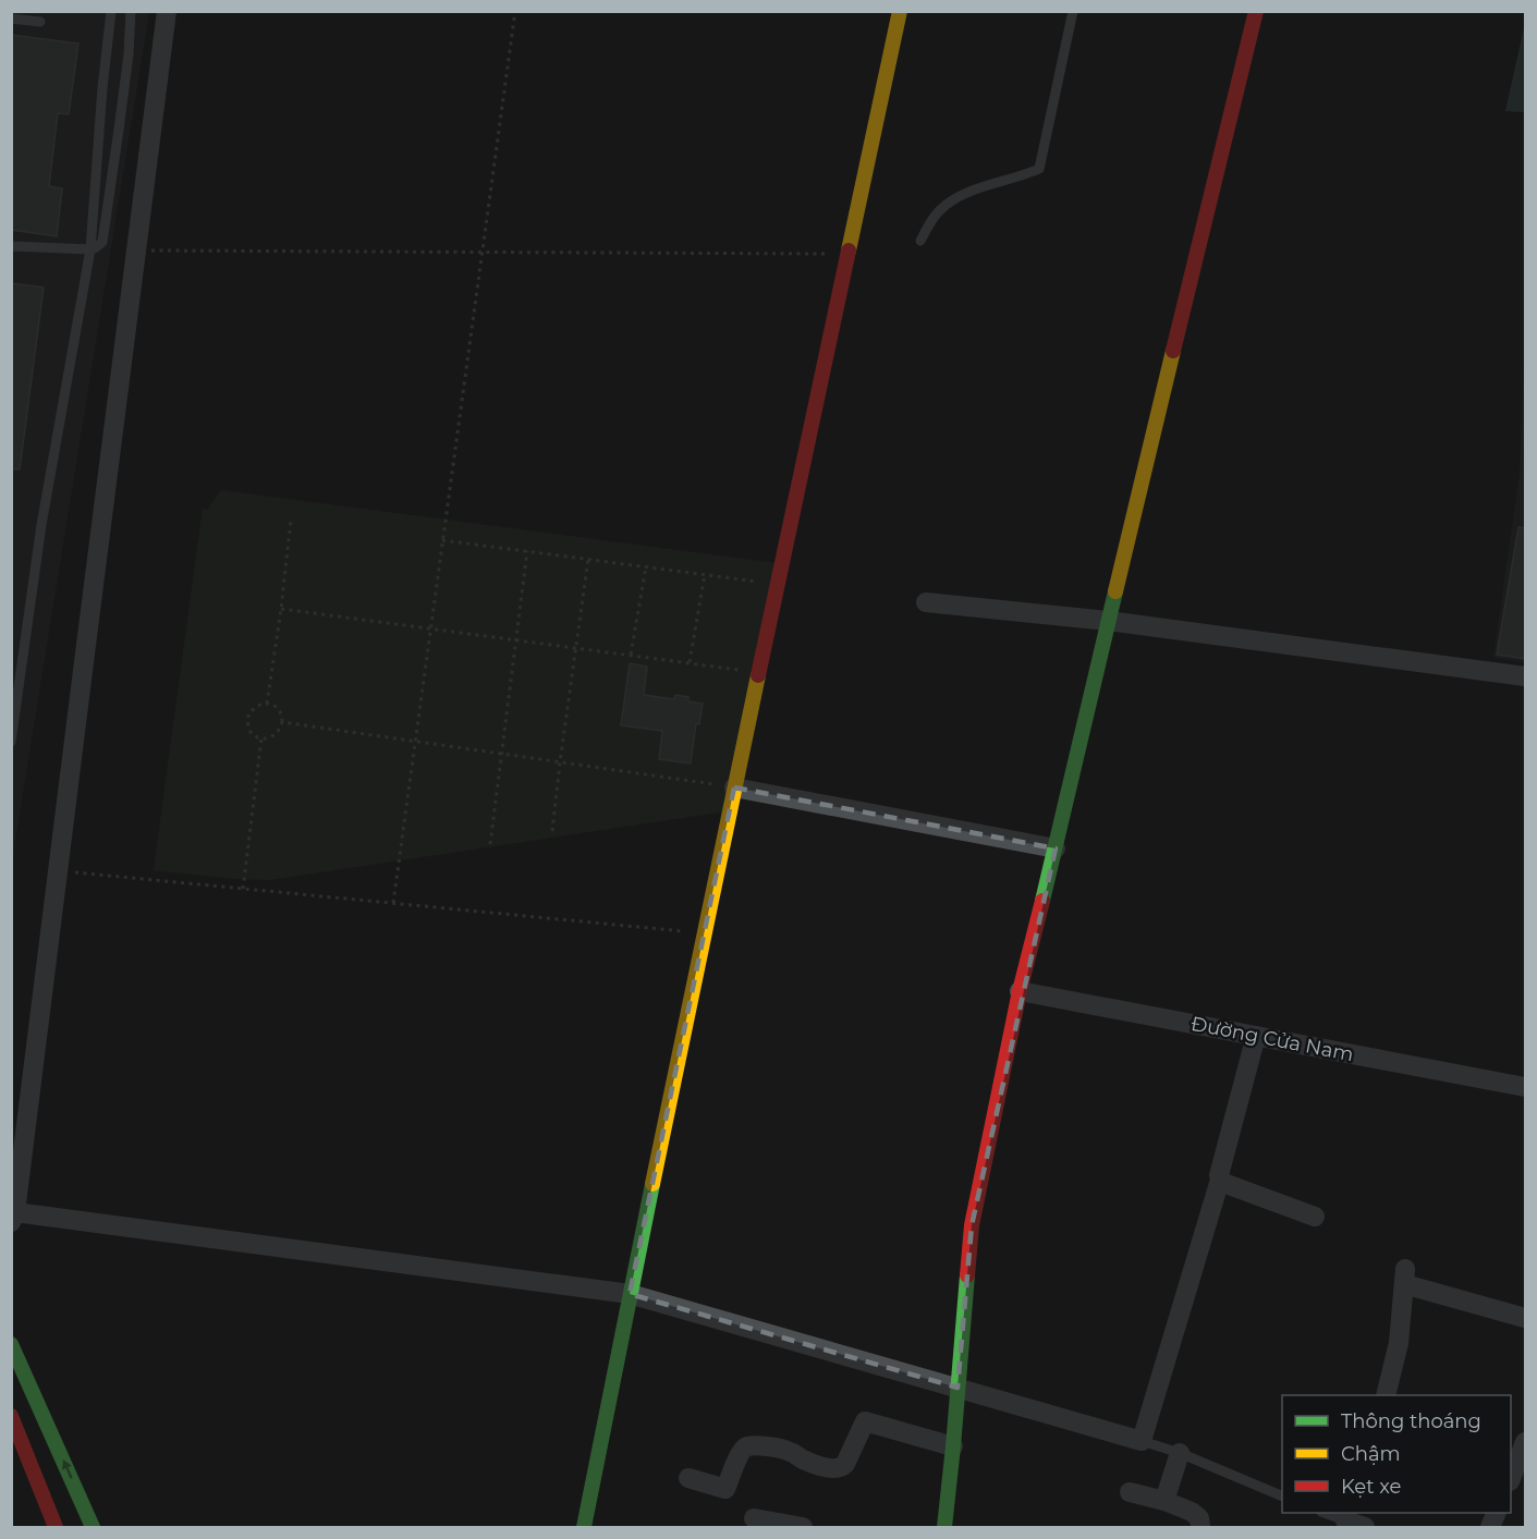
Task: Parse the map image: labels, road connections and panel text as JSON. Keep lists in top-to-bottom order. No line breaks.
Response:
{"streets":{"street":["Đường Cửa Nam"]},"legend":["Thông thoáng","Chậm","Kẹt xe"]}
